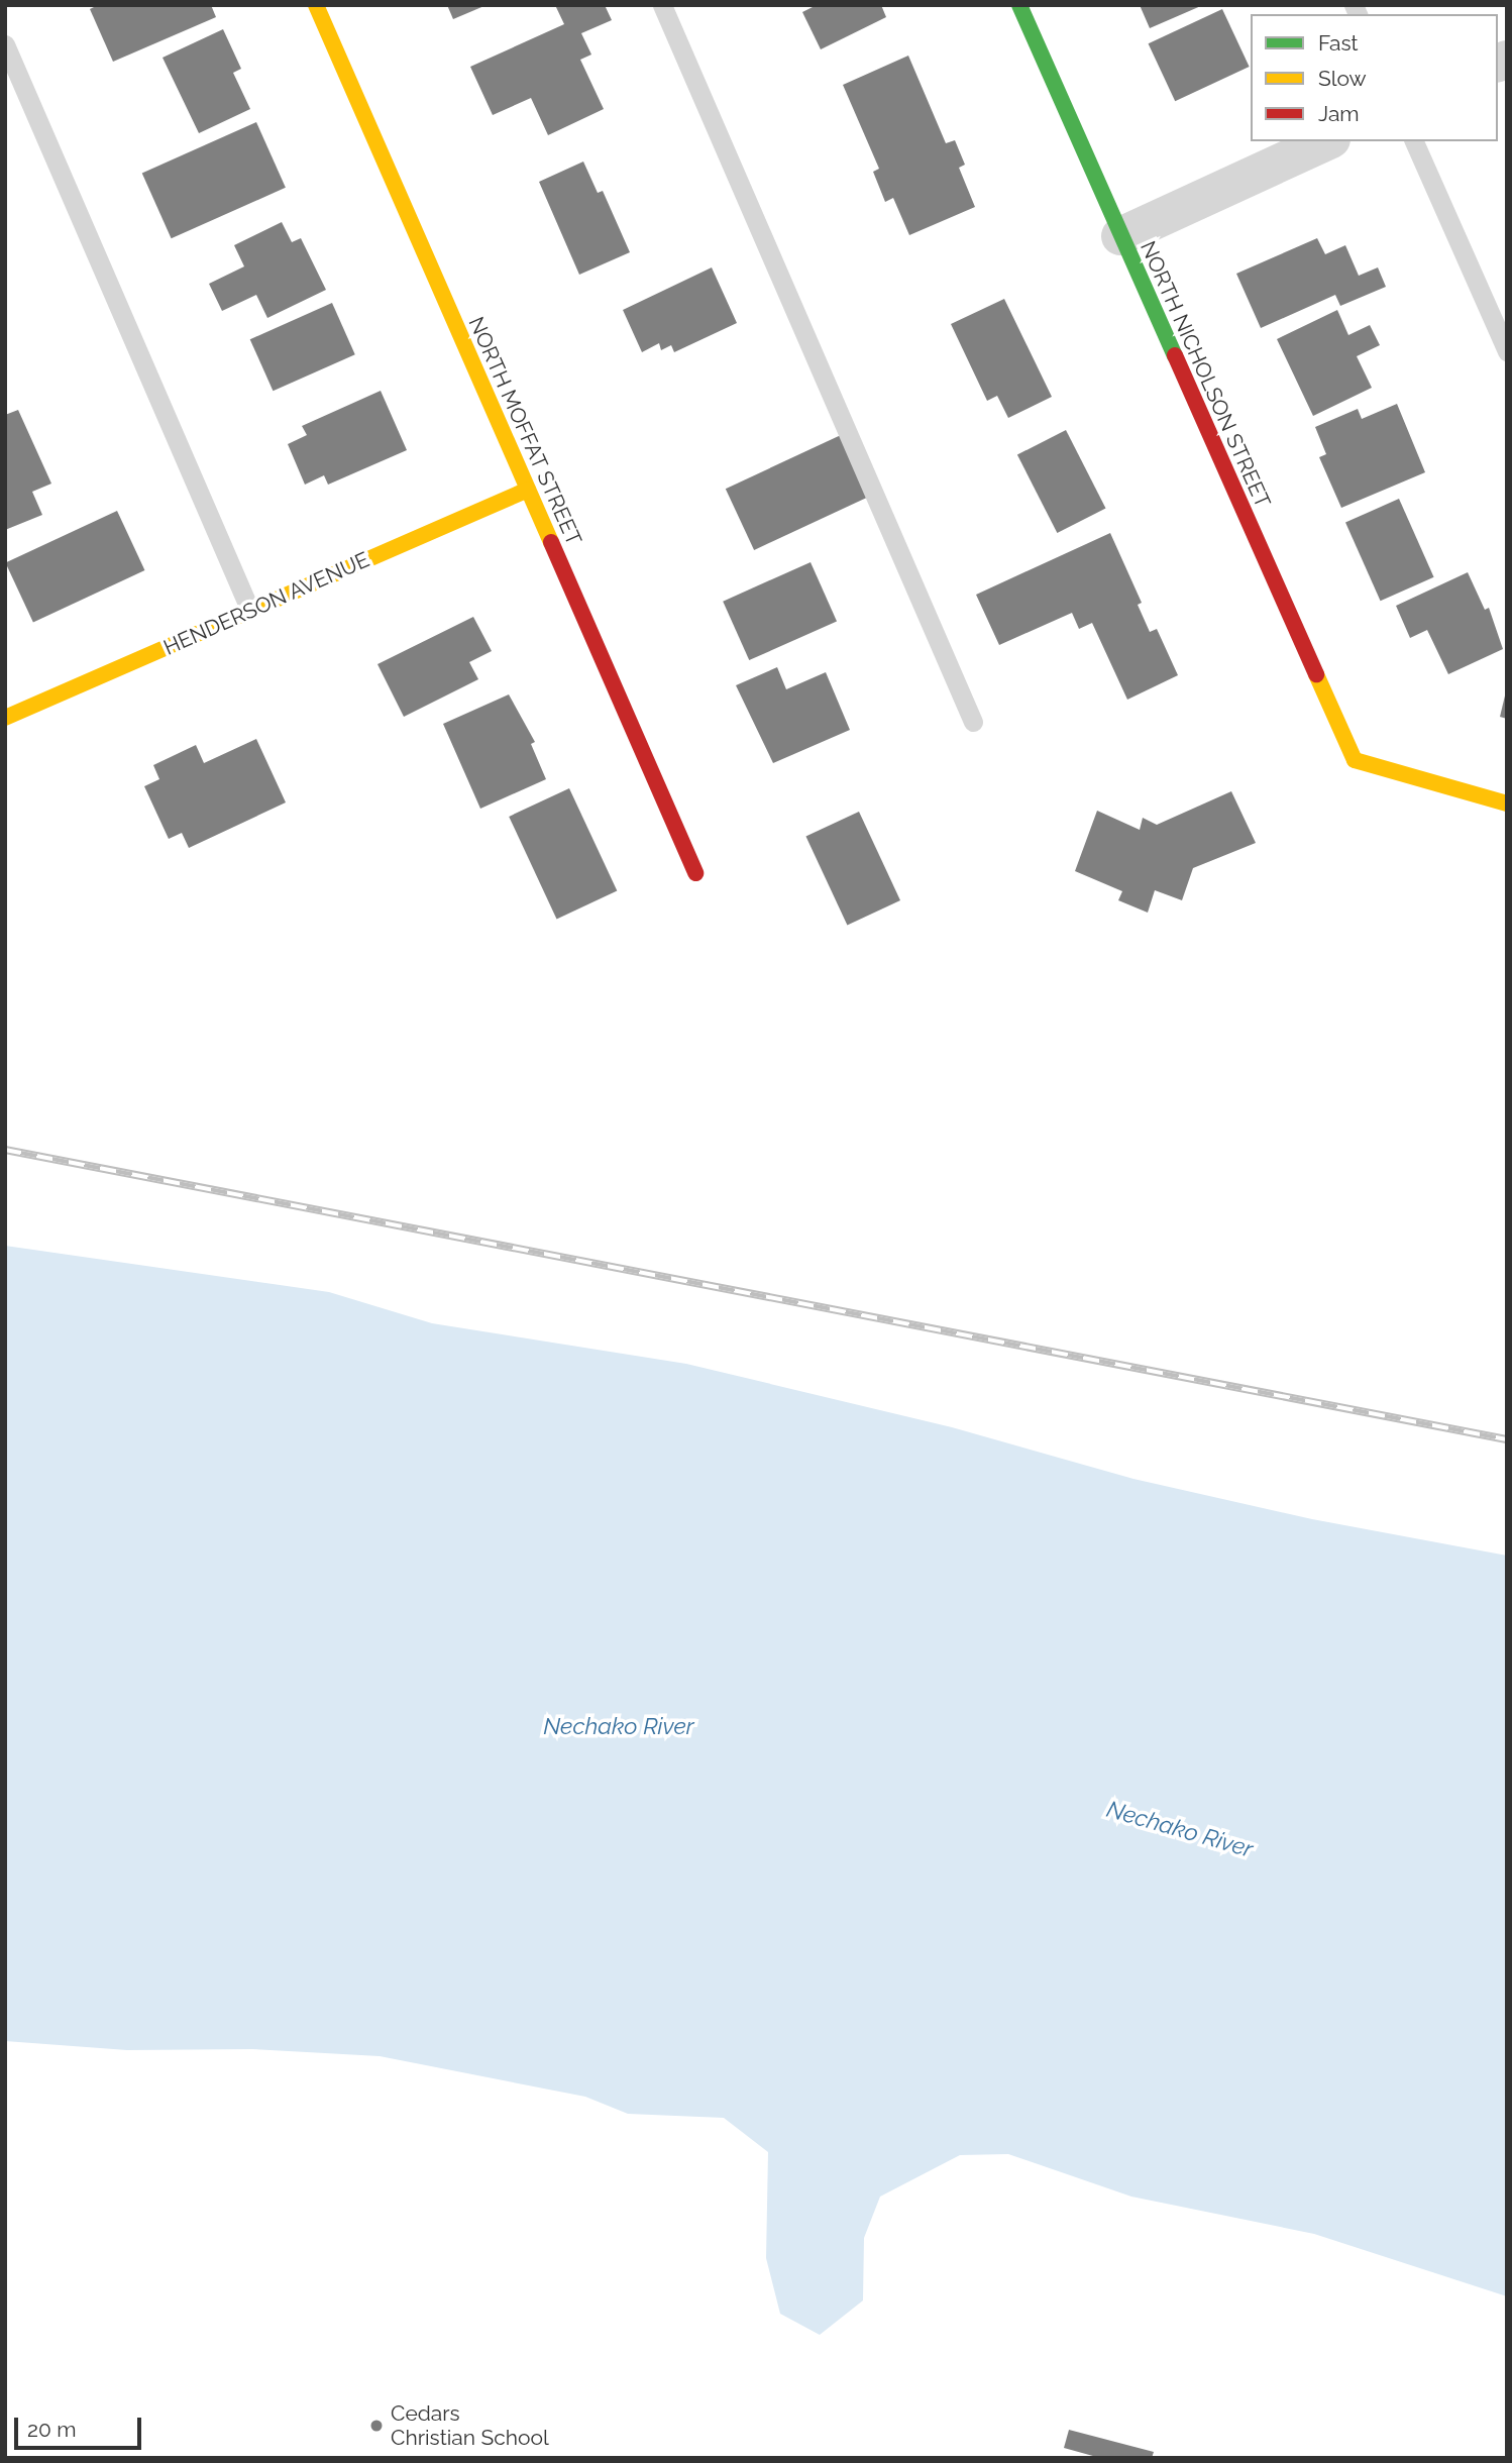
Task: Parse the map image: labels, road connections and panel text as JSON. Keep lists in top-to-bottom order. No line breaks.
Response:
{"streets":{"street":["NORTH NICHOLSON STREET","NORTH MOFFAT STREET","HENDERSON AVENUE"]},"crossings":[["NORTH MOFFAT STREET","HENDERSON AVENUE"]],"water":["Nechako River"],"places":["Cedars Christian School"],"legend":["Fast","Slow","Jam"],"scale_bar":"20 m"}
